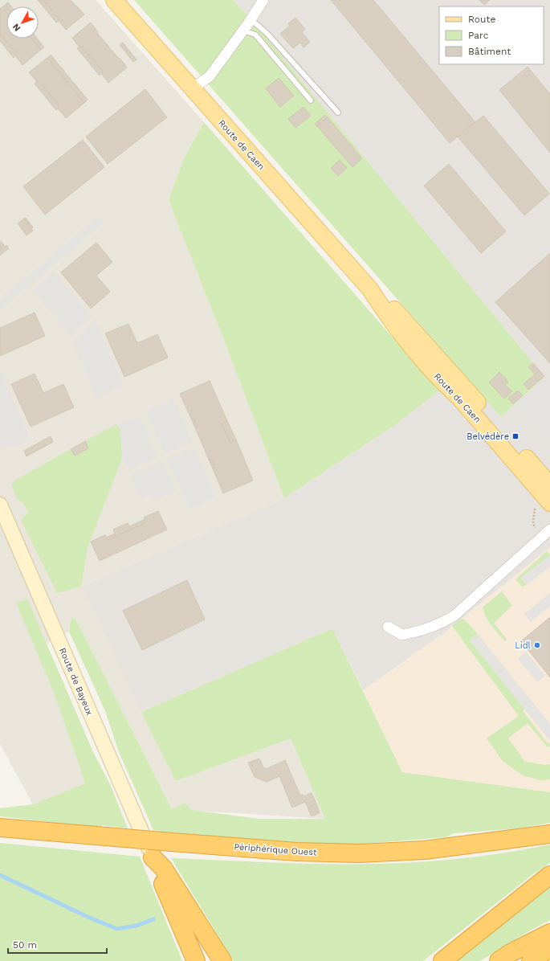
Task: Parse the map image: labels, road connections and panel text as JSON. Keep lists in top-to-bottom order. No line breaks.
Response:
{"streets":{"highway":["Périphérique Ouest"],"main road":["Route de Caen","Route de Bayeux"]},"places":{"transit":["Belvédère"],"other":["Lidl"]},"legend":["Route","Parc","Bâtiment"],"scale_bar":"50 m","north":"bottom left"}
